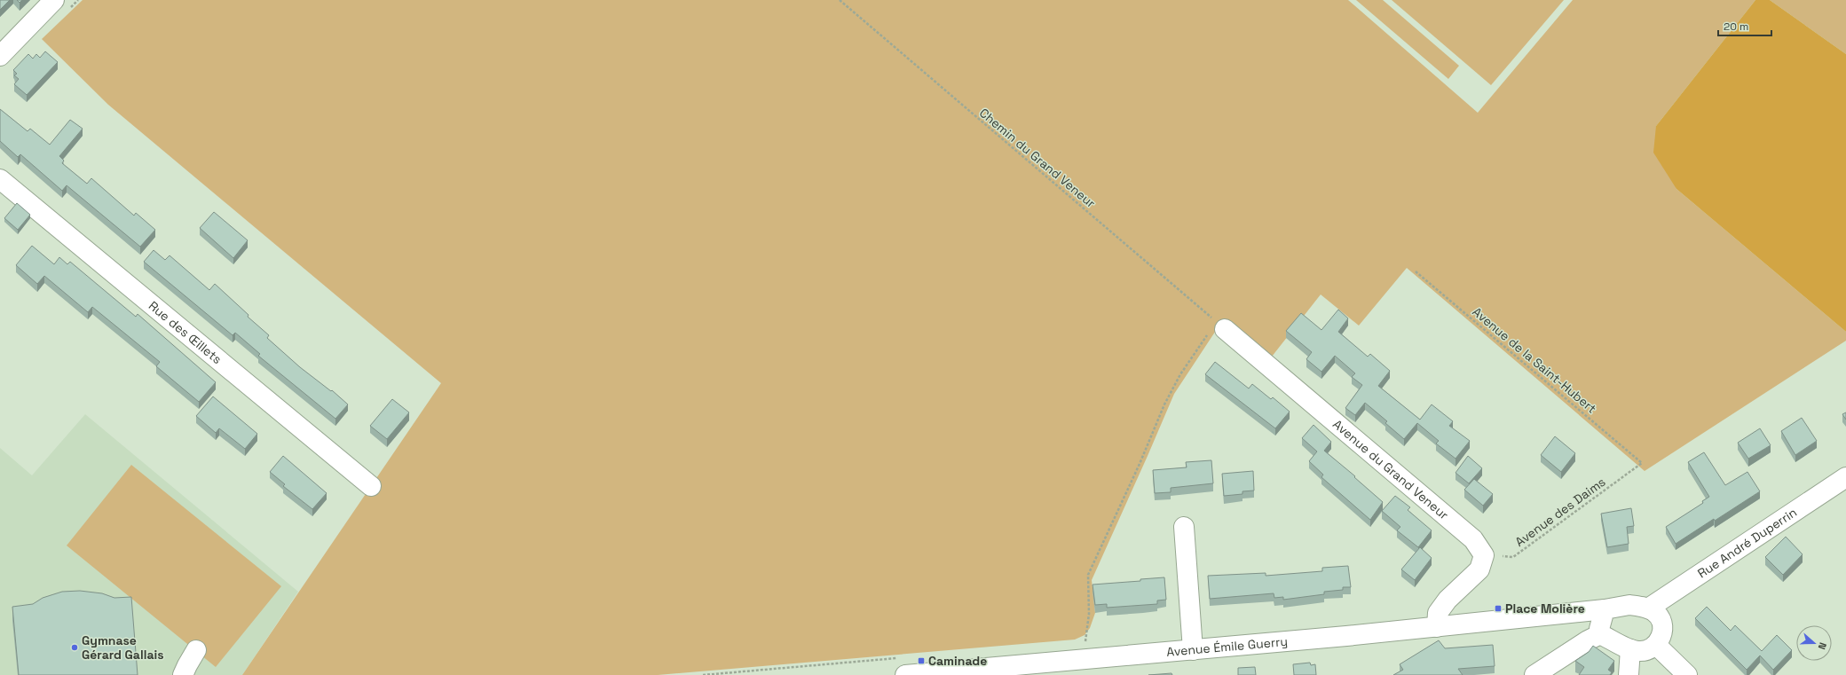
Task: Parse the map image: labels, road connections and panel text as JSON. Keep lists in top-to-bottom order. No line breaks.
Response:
{"streets":{"street":["Rue des Œillets","Avenue du Grand Veneur","Rue André Duperrin","Avenue Émile Guerry"],"path":["Chemin du Grand Veneur","Avenue de la Saint-Hubert","Avenue des Daims"]},"crossings":[["Chemin du Grand Veneur","Avenue du Grand Veneur"],["Avenue de la Saint-Hubert","Avenue des Daims"],["Avenue du Grand Veneur","Avenue des Daims"]],"places":{"transit":["Place Molière","Caminade"],"other":["Gymnase Gérard Gallais"]},"scale_bar":"20 m","north":"right"}
